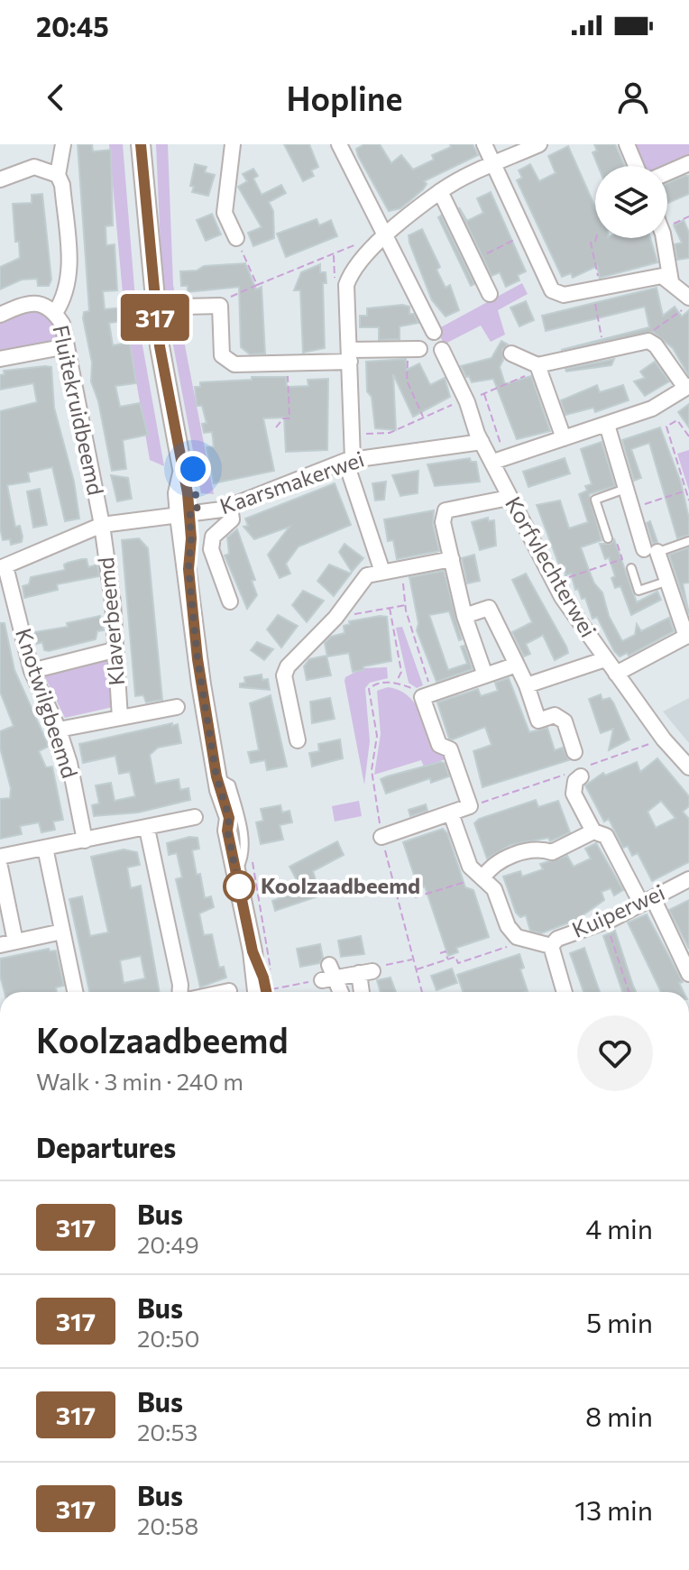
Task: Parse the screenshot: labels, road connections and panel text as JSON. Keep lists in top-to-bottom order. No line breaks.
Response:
{"streets":{"street":["Fluitekruidbeemd","Kaarsmakerwei","Korfvlechterwei","Klaverbeemd","Knotwilgbeemd","Kuiperwei"]},"crossings":[["Fluitekruidbeemd","Kaarsmakerwei"],["Fluitekruidbeemd","Klaverbeemd"],["Kaarsmakerwei","Korfvlechterwei"],["Kaarsmakerwei","Klaverbeemd"],["Kaarsmakerwei","Knotwilgbeemd"]],"places":["Koolzaadbeemd"],"lines":["bus line 317"],"page":{"status":"20:45","header":"Hopline","on_map":"317","heading":[["Koolzaadbeemd","Walk · 3 min · 240 m"],"Departures"],"list":[{"mark":"317","name":"Bus","note":"20:49","value":"4 min"},{"mark":"317","name":"Bus","note":"20:50","value":"5 min"},{"mark":"317","name":"Bus","note":"20:53","value":"8 min"},{"mark":"317","name":"Bus","note":"20:58","value":"13 min"}]}}
